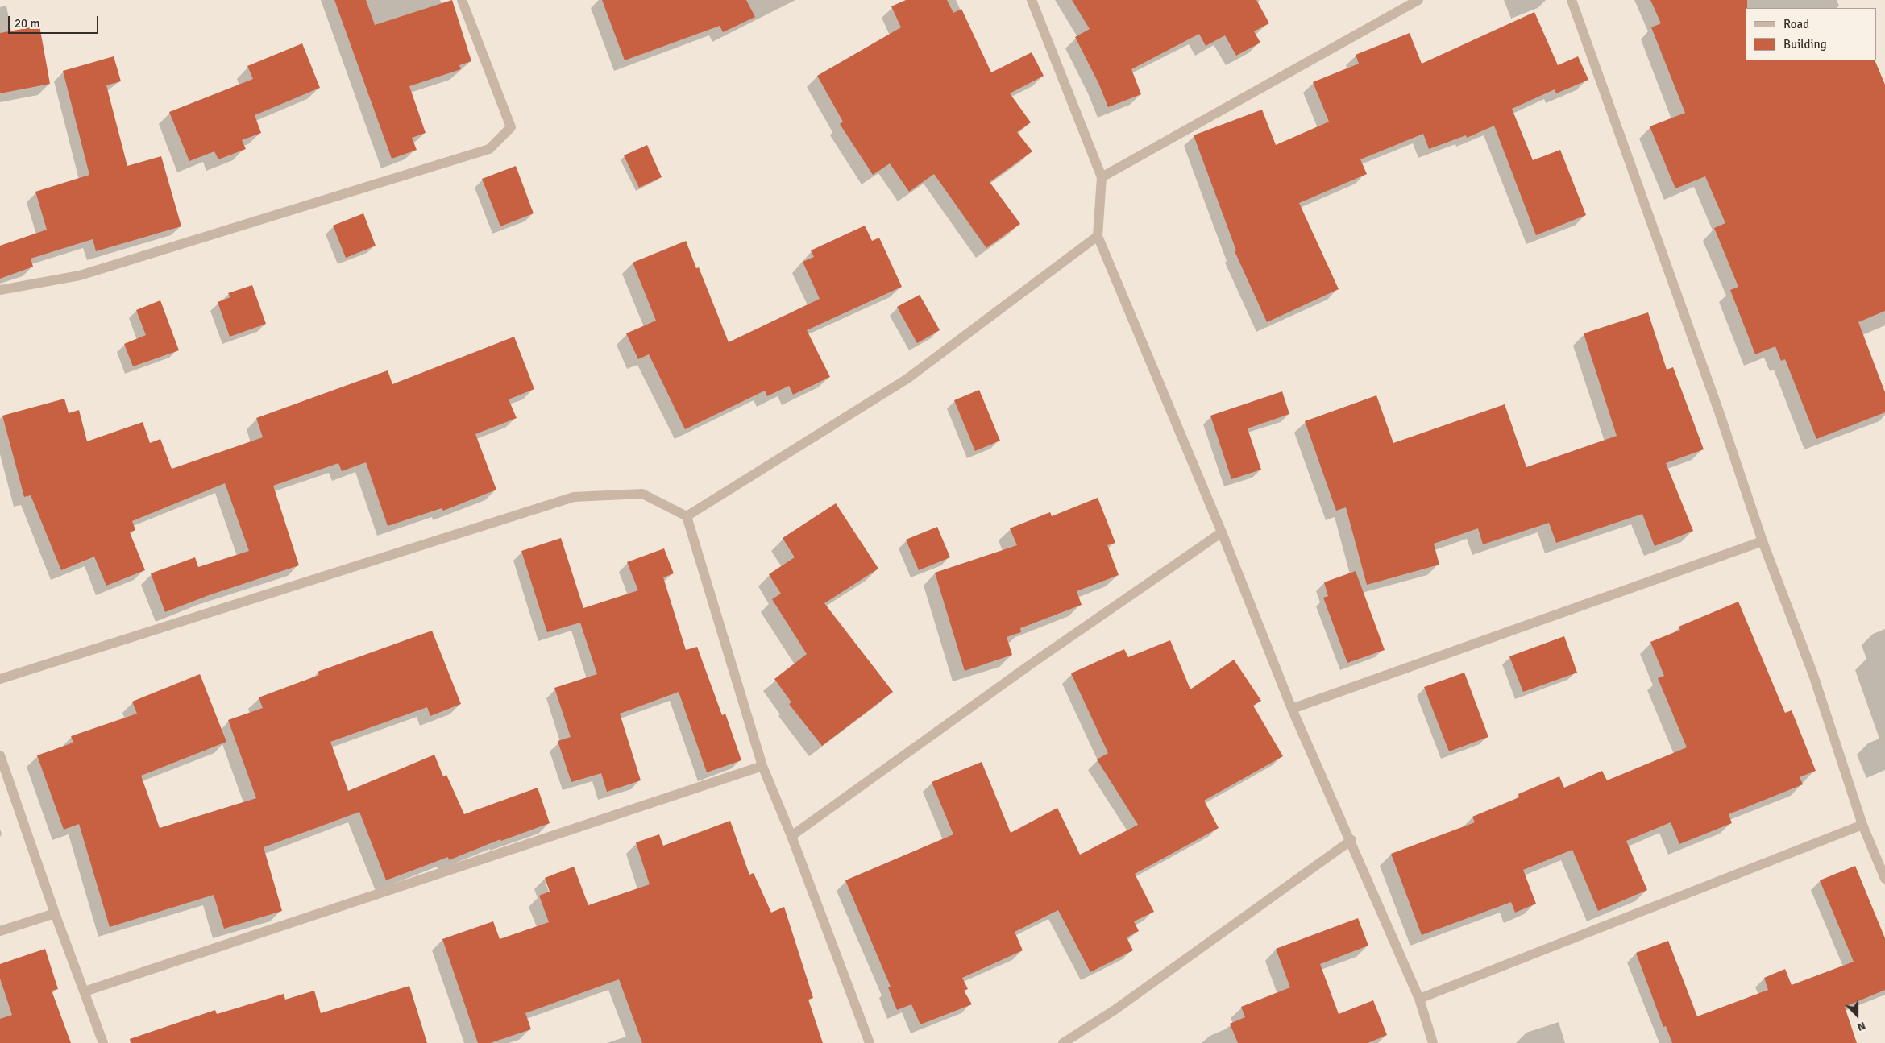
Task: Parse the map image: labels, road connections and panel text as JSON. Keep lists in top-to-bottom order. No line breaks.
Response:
{"legend":["Road","Building"],"scale_bar":"20 m","north":"bottom"}
